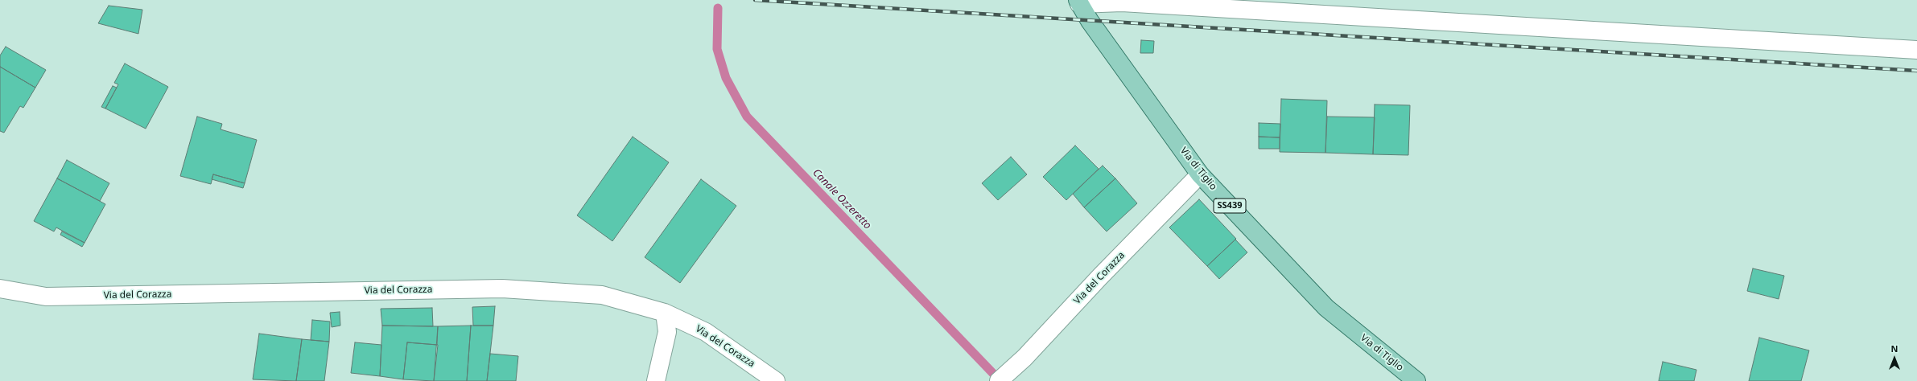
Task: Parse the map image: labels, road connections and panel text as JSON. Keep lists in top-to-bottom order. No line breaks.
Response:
{"streets":{"main road":["Via di Tiglio","SS439"],"street":["Via del Corazza"]},"crossings":[["Via di Tiglio","Via del Corazza"]],"water":["Canale Ozzeretto"],"north":"top"}
